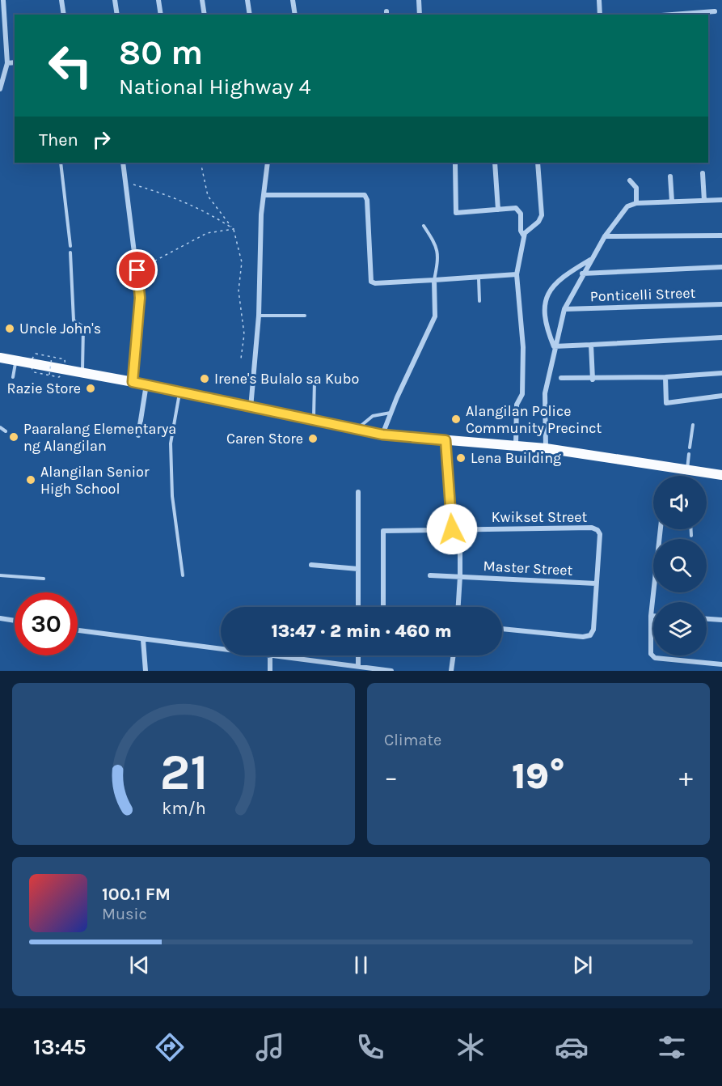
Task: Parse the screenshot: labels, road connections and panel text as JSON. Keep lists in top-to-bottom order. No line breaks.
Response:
{"streets":{"street":["Ponticelli Street","Kwikset Street","Master Street"]},"crossings":[["Kwikset Street","Master Street"]],"places":["Uncle John's","Irene's Bulalo sa Kubo","Razie Store","Alangilan Police Community Precinct","Paaralang Elementarya ng Alangilan","Caren Store","Lena Building","Alangilan Senior High School"],"page":{"turn":["80 m","National Highway 4"],"then":"Then","limit":"30","trip":"13:47 · 2 min · 460 m","tile":"Climate","heat":["−","19°","+"],"song":["100.1 FM","Music"],"tabs":"13:45","gauge":["21","km/h"]}}
